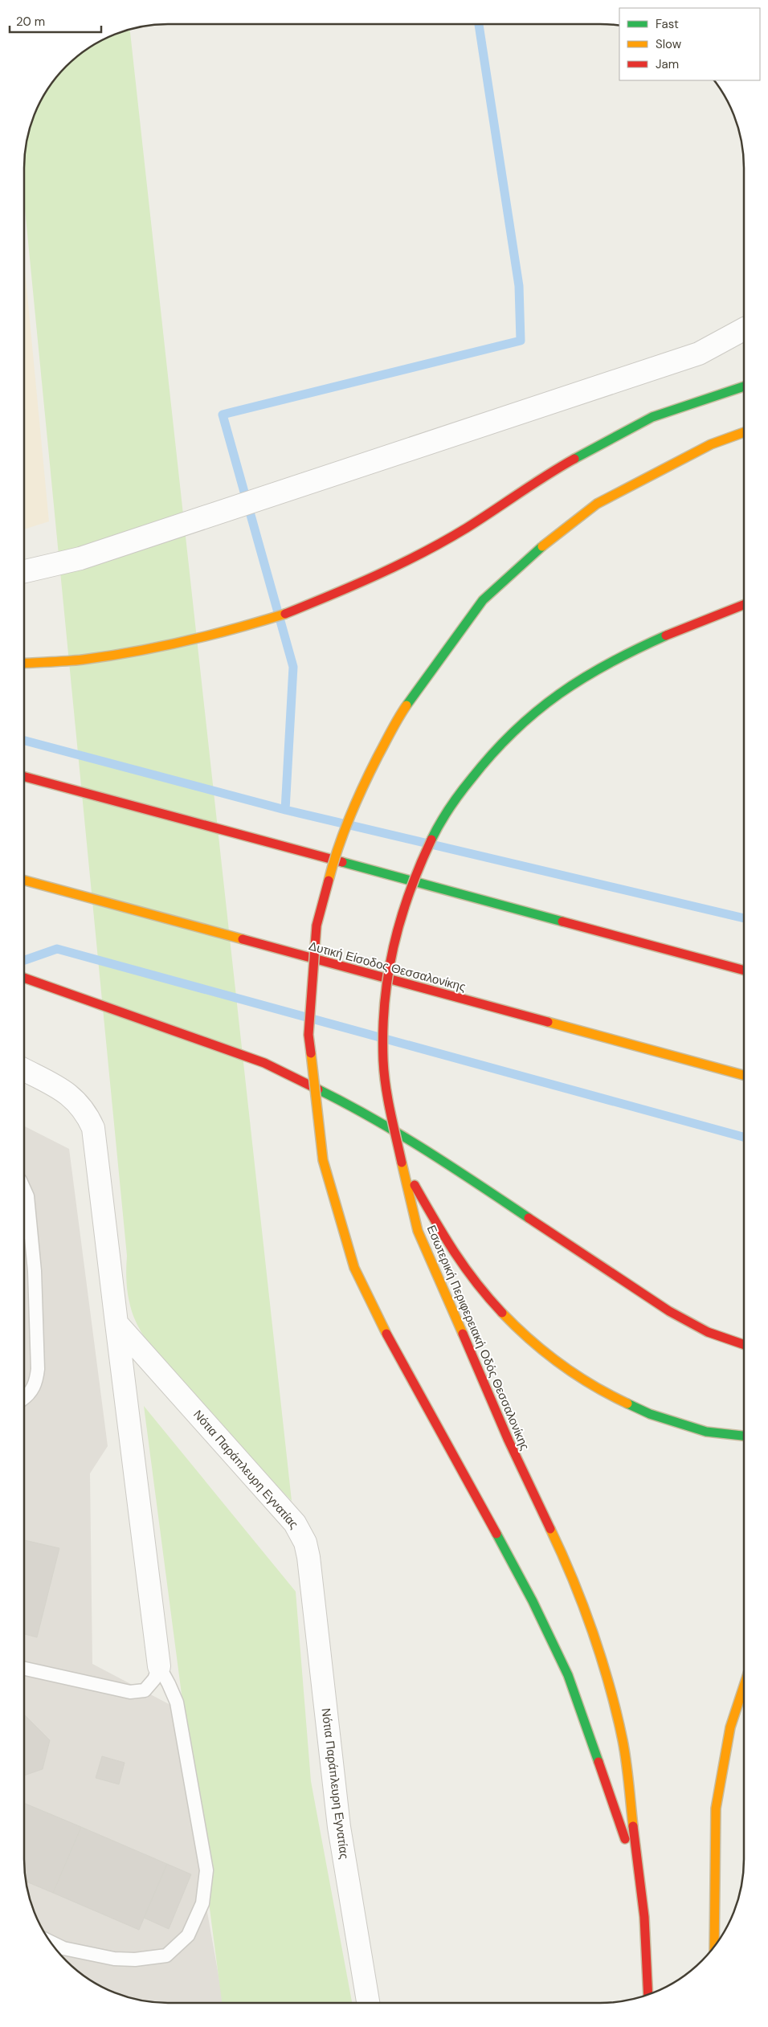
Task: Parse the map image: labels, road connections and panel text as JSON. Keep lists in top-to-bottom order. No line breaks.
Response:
{"streets":{"highway":["Δυτική Είσοδος Θεσσαλονίκης","Εσωτερική Περιφερειακή Οδός Θεσσαλονίκης"],"street":["Νότια Παράπλευρη Εγνατίας"]},"legend":["Fast","Slow","Jam"],"scale_bar":"20 m"}
